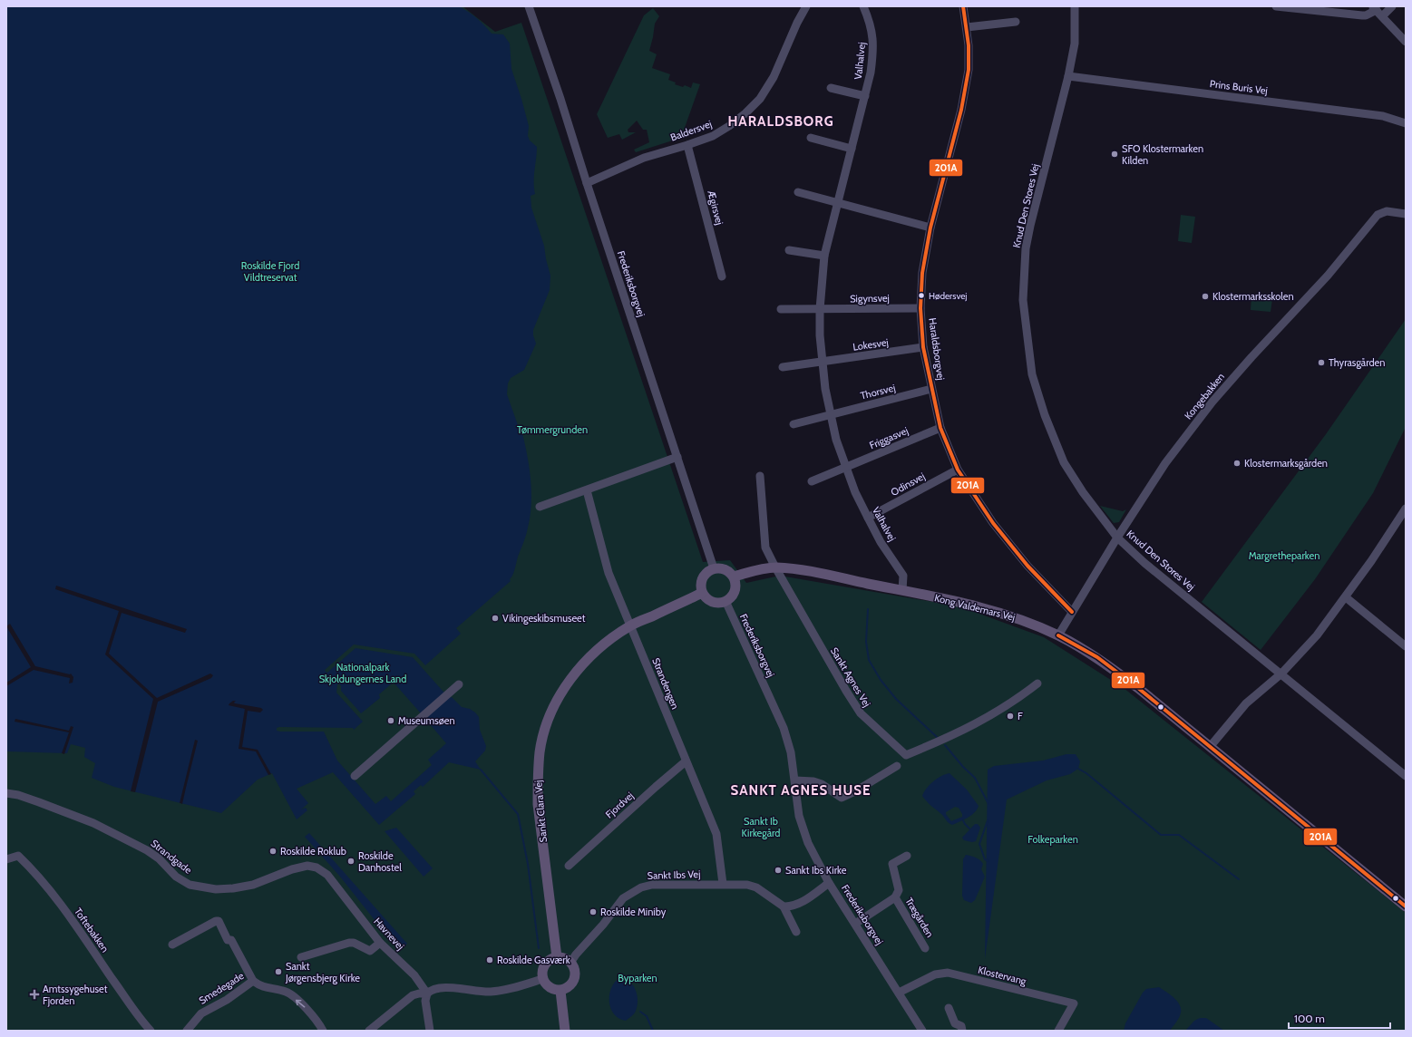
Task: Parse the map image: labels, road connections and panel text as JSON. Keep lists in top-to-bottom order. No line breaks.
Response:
{"streets":{"main road":["Kong Valdemars Vej","Sankt Clara Vej"],"street":["Valhalvej","Prins Buris Vej","Baldersvej","Knud Den Stores Vej","Ægirsvej","Frederiksborgvej","Sigynsvej","Lokesvej","Haraldsborgvej","Thorsvej","Kongebakken","Friggasvej","Odinsvej","Sankt Agnes Vej","Strandengen","Fjordvej","Strandgade","Sankt Ibs Vej","Trægården","Toftebakken","Havnevej","Klostervang","Smedegade"]},"crossings":[["Valhalvej","Sigynsvej"],["Valhalvej","Lokesvej"],["Valhalvej","Thorsvej"],["Valhalvej","Friggasvej"],["Valhalvej","Odinsvej"],["Valhalvej","Kong Valdemars Vej"],["Prins Buris Vej","Knud Den Stores Vej"],["Baldersvej","Ægirsvej"],["Baldersvej","Frederiksborgvej"],["Knud Den Stores Vej","Kongebakken"],["Frederiksborgvej","Kong Valdemars Vej"],["Frederiksborgvej","Sankt Clara Vej"],["Frederiksborgvej","Trægården"],["Frederiksborgvej","Klostervang"],["Sigynsvej","Haraldsborgvej"],["Lokesvej","Haraldsborgvej"],["Haraldsborgvej","Thorsvej"],["Haraldsborgvej","Kongebakken"],["Haraldsborgvej","Friggasvej"],["Haraldsborgvej","Odinsvej"],["Kongebakken","Kong Valdemars Vej"],["Kong Valdemars Vej","Sankt Agnes Vej"],["Kong Valdemars Vej","Sankt Clara Vej"],["Strandengen","Fjordvej"],["Strandengen","Sankt Clara Vej"],["Strandengen","Sankt Ibs Vej"],["Sankt Clara Vej","Sankt Ibs Vej"],["Strandgade","Havnevej"]],"districts":["HARALDSBORG","SANKT AGNES HUSE"],"parks":["Roskilde Fjord Vildtreservat","Tømmergrunden","Margretheparken","Nationalpark Skjoldungernes Land","Sankt Ib Kirkegård","Folkeparken","Byparken"],"places":{"other":["SFO Klostermarken Kilden","Hødersvej","Klostermarksskolen","Thyrasgården","Klostermarksgården","Vikingeskibsmuseet","F","Museumsøen","Roskilde Roklub","Roskilde Danhostel","Sankt Ibs Kirke","Roskilde Miniby","Roskilde Gasværk","Sankt Jørgensbjerg Kirke"],"health":["Amtssygehuset Fjorden"]},"lines":["transit line 201A"],"scale_bar":"100 m"}
